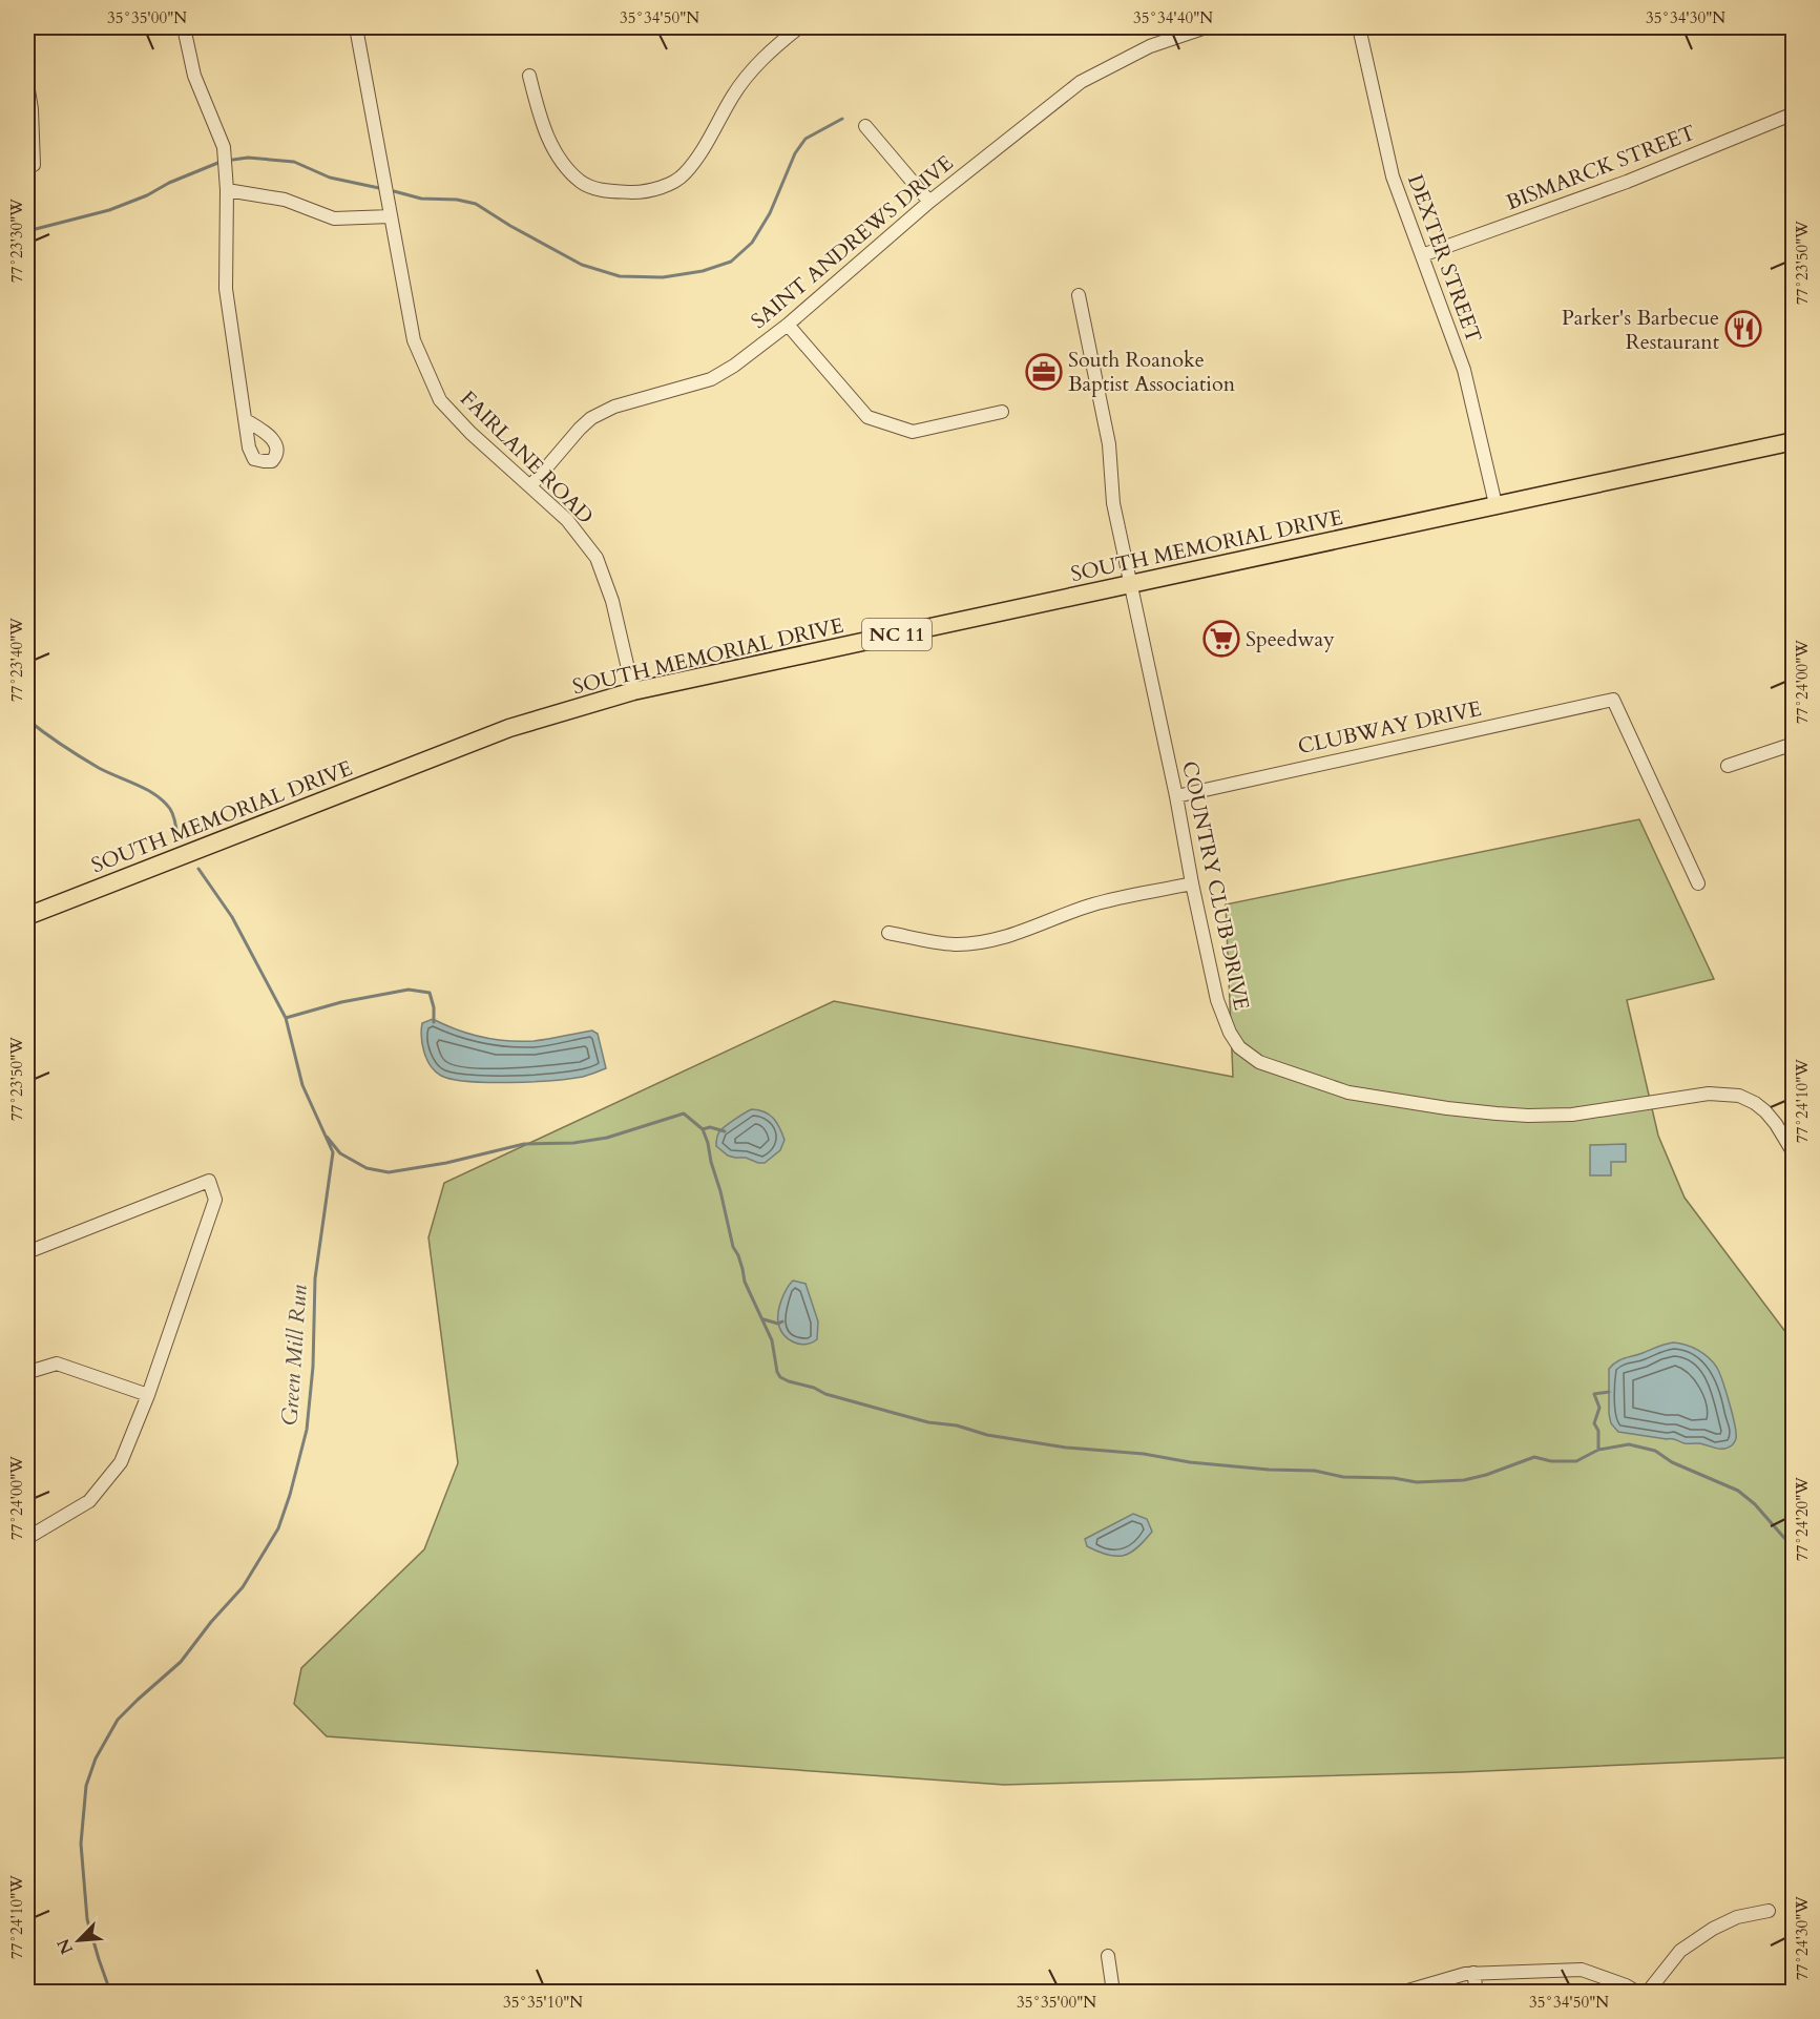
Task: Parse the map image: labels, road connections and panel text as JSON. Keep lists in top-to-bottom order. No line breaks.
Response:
{"streets":{"main road":["SOUTH MEMORIAL DRIVE","NC 11"],"street":["BISMARCK STREET","SAINT ANDREWS DRIVE","DEXTER STREET","FAIRLANE ROAD","CLUBWAY DRIVE","COUNTRY CLUB DRIVE"]},"crossings":[["BISMARCK STREET","DEXTER STREET"],["SAINT ANDREWS DRIVE","FAIRLANE ROAD"],["DEXTER STREET","SOUTH MEMORIAL DRIVE"],["FAIRLANE ROAD","SOUTH MEMORIAL DRIVE"],["SOUTH MEMORIAL DRIVE","COUNTRY CLUB DRIVE"],["CLUBWAY DRIVE","COUNTRY CLUB DRIVE"]],"water":["Green Mill Run"],"places":{"restaurant":["Parker's Barbecue Restaurant"],"office":["South Roanoke Baptist Association"],"supermarket":["Speedway"]},"north":"bottom left","coordinates":["35°35'00\"N","35°34'50\"N","35°34'40\"N","35°34'30\"N","77°23'30\"W","77°23'50\"W","77°23'40\"W","77°24'00\"W","77°24'10\"W","77°24'20\"W","77°24'30\"W","35°35'10\"N"]}
